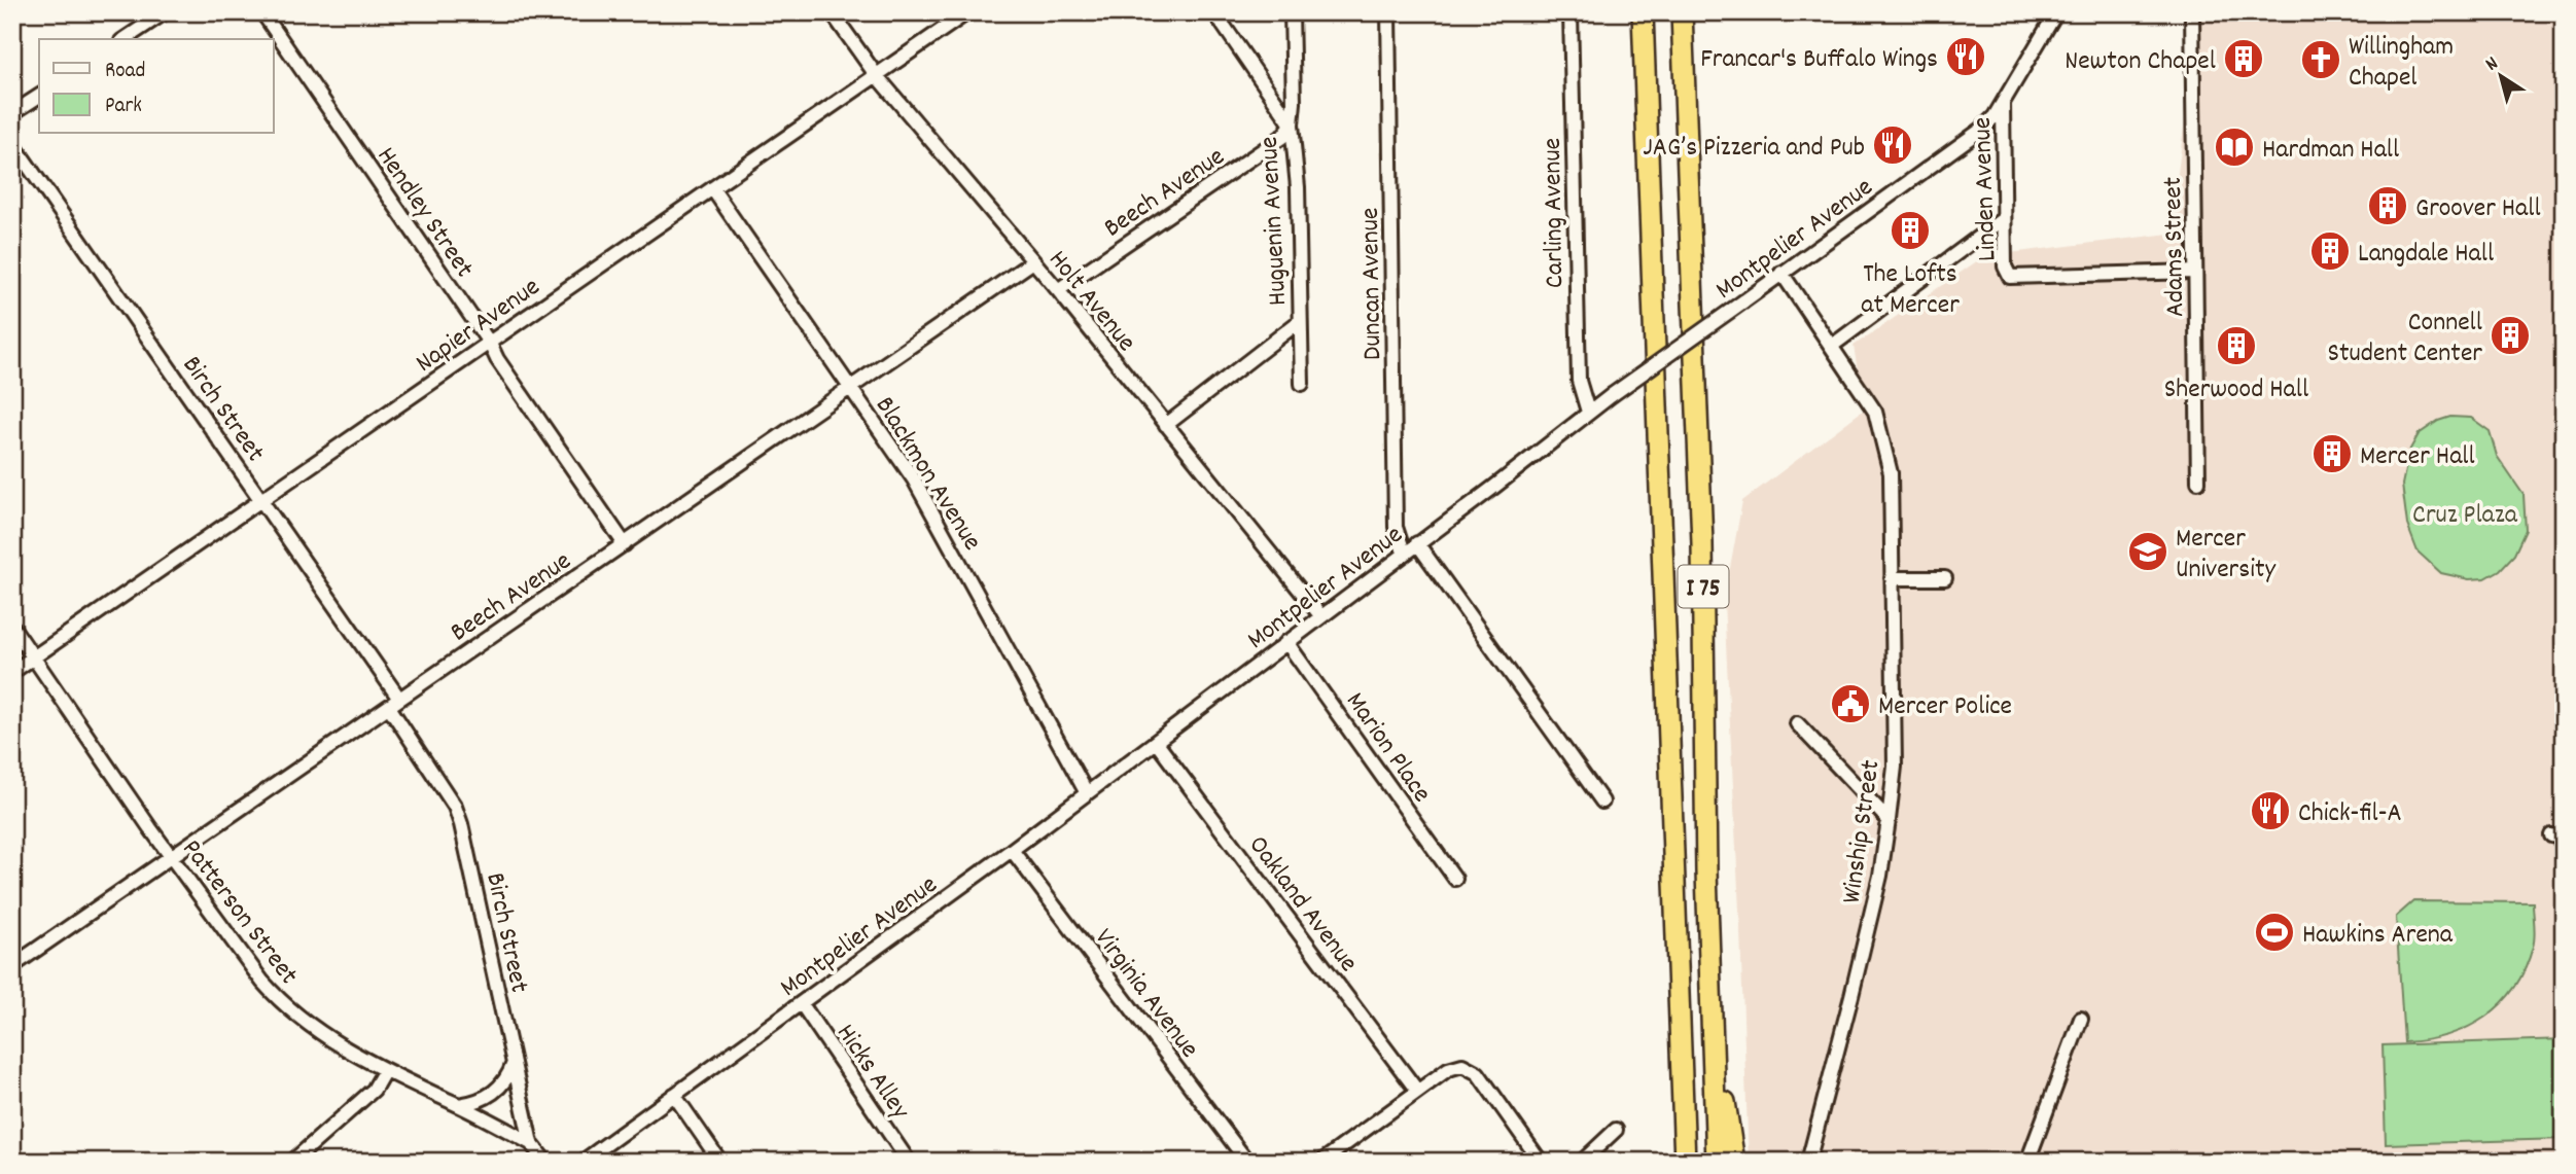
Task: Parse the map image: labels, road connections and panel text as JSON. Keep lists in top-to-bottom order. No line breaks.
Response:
{"streets":{"highway":["I 75"],"street":["Linden Avenue","Beech Avenue","Hendley Street","Carling Avenue","Huguenin Avenue","Montpelier Avenue","Adams Street","Duncan Avenue","Holt Avenue","Napier Avenue","Birch Street","Blackmon Avenue","Marion Place","Winship Street","Oakland Avenue","Patterson Street","Virginia Avenue","Hicks Alley"]},"crossings":[["Linden Avenue","Montpelier Avenue"],["Linden Avenue","Adams Street"],["Beech Avenue","Hendley Street"],["Beech Avenue","Huguenin Avenue"],["Beech Avenue","Holt Avenue"],["Beech Avenue","Birch Street"],["Beech Avenue","Blackmon Avenue"],["Beech Avenue","Patterson Street"],["Hendley Street","Napier Avenue"],["Carling Avenue","Montpelier Avenue"],["Montpelier Avenue","Duncan Avenue"],["Montpelier Avenue","Holt Avenue"],["Montpelier Avenue","Blackmon Avenue"],["Montpelier Avenue","Marion Place"],["Montpelier Avenue","Winship Street"],["Montpelier Avenue","Oakland Avenue"],["Montpelier Avenue","Virginia Avenue"],["Montpelier Avenue","Hicks Alley"],["Holt Avenue","Napier Avenue"],["Napier Avenue","Birch Street"],["Napier Avenue","Blackmon Avenue"],["Napier Avenue","Patterson Street"],["Birch Street","Patterson Street"]],"parks":["Cruz Plaza"],"places":{"restaurant":["Francar's Buffalo Wings","JAG’s Pizzeria and Pub","Chick-fil-A"],"building":["Newton Chapel","Groover Hall","The Lofts at Mercer","Langdale Hall","Connell Student Center","Sherwood Hall","Mercer Hall"],"church":["Willingham Chapel"],"library":["Hardman Hall"],"school or university":["Mercer University"],"public building":["Mercer Police"],"sports":["Hawkins Arena"]},"legend":["Road","Park"],"north":"top left"}
